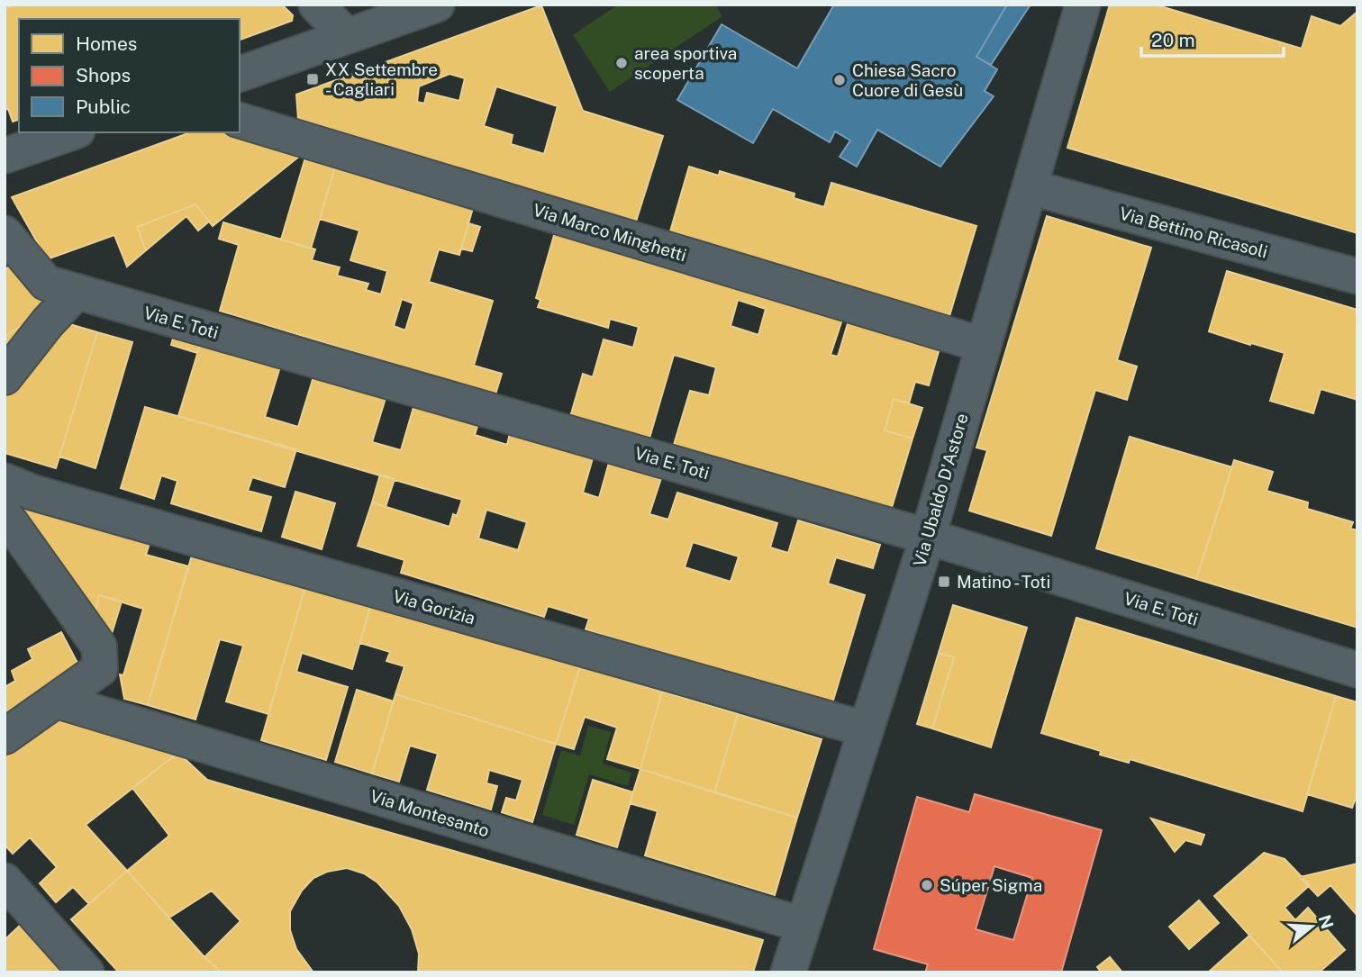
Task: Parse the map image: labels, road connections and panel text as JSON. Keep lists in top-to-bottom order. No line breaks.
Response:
{"streets":{"street":["Via Marco Minghetti","Via Bettino Ricasoli","Via E. Toti","Via Ubaldo D'Astore","Via Gorizia","Via Montesanto"]},"crossings":[["Via Marco Minghetti","Via Ubaldo D'Astore"],["Via Bettino Ricasoli","Via Ubaldo D'Astore"],["Via E. Toti","Via Ubaldo D'Astore"],["Via Ubaldo D'Astore","Via Gorizia"],["Via Ubaldo D'Astore","Via Montesanto"]],"places":{"other":["area sportiva scoperta","Chiesa Sacro Cuore di Gesù","Súper Sigma"],"transit":["XX Settembre - Cagliari","Matino - Toti"]},"legend":["Homes","Shops","Public"],"scale_bar":"20 m","north":"right"}
